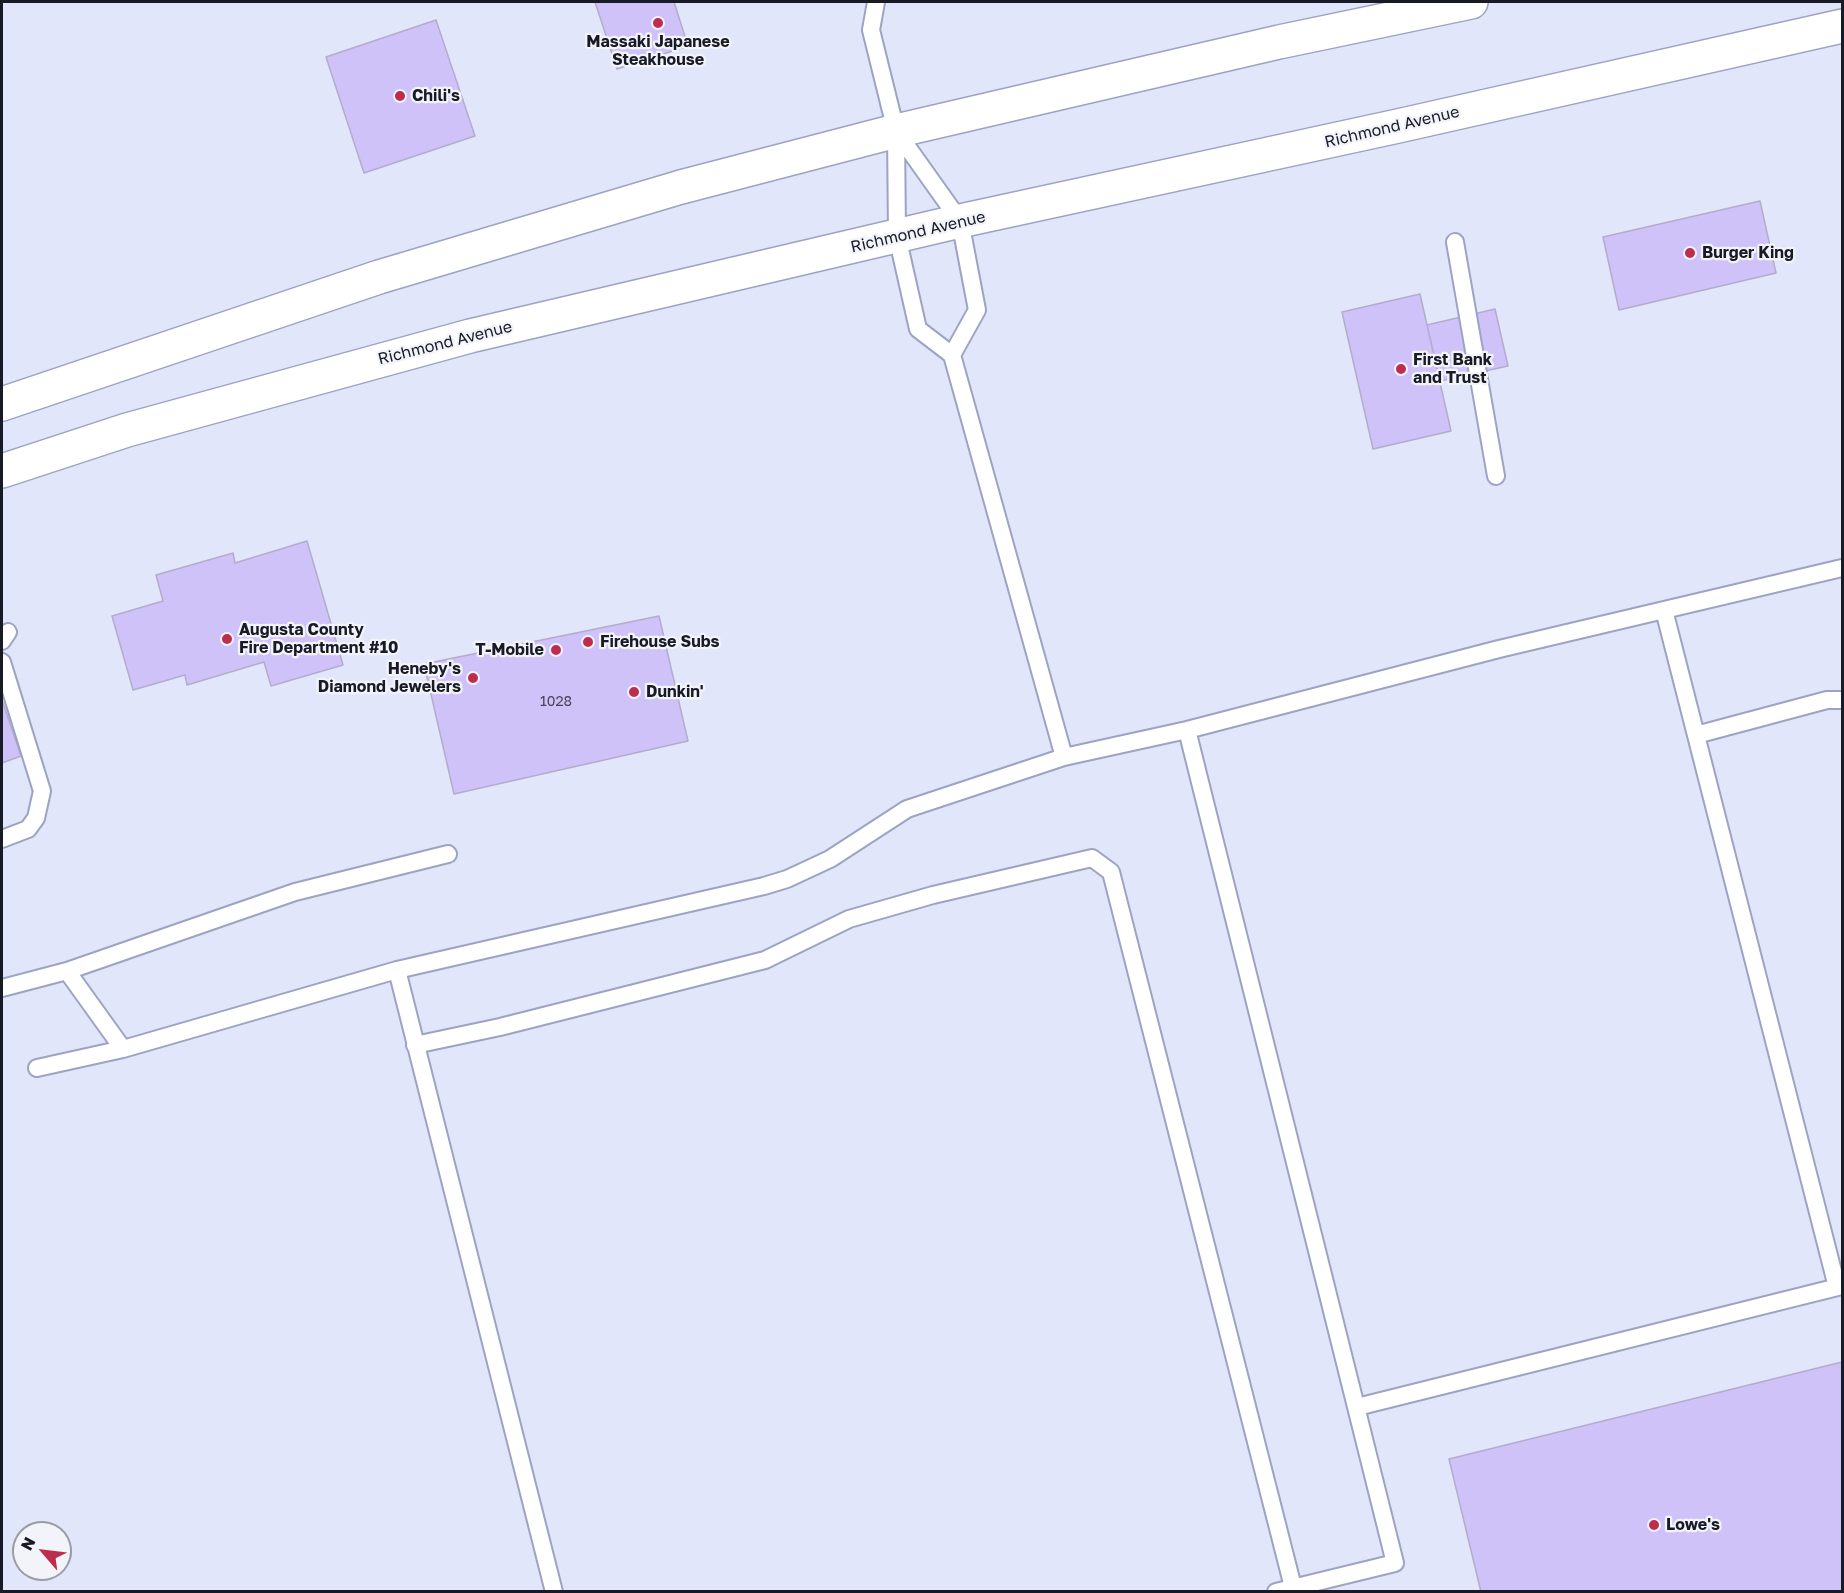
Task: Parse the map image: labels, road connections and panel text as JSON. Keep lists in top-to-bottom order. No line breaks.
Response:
{"streets":{"main road":["Richmond Avenue"]},"places":["Massaki Japanese Steakhouse","Chili's","Burger King","First Bank and Trust","Augusta County Fire Department #10","Firehouse Subs","T-Mobile","Heneby's Diamond Jewelers","Dunkin'","Lowe's"],"house_numbers":["1028"],"north":"top left"}
